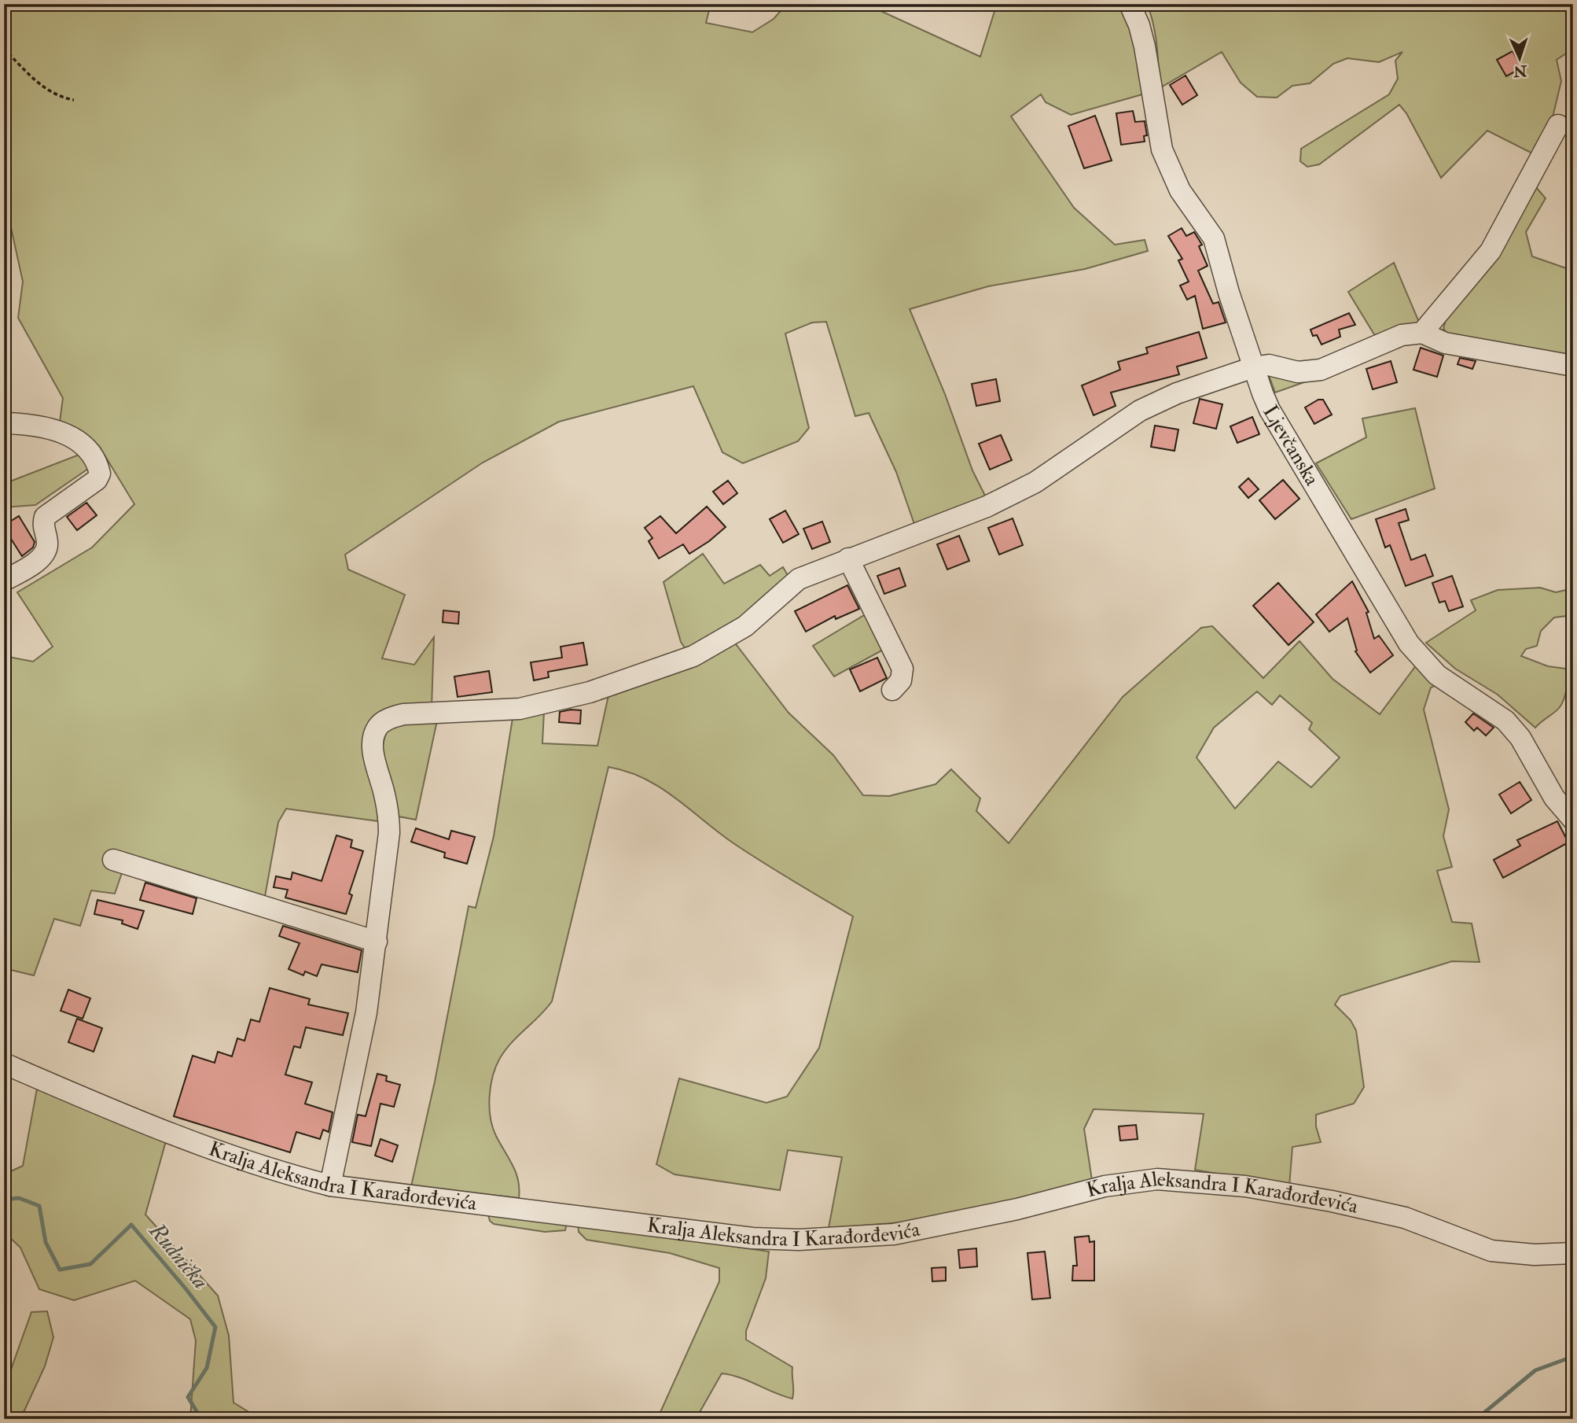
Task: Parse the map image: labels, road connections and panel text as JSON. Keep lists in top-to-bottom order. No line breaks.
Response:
{"streets":{"street":["Ljevčanska","Kralja Aleksandra I Karađorđevića"]},"water":["Rudnička"],"north":"bottom"}
